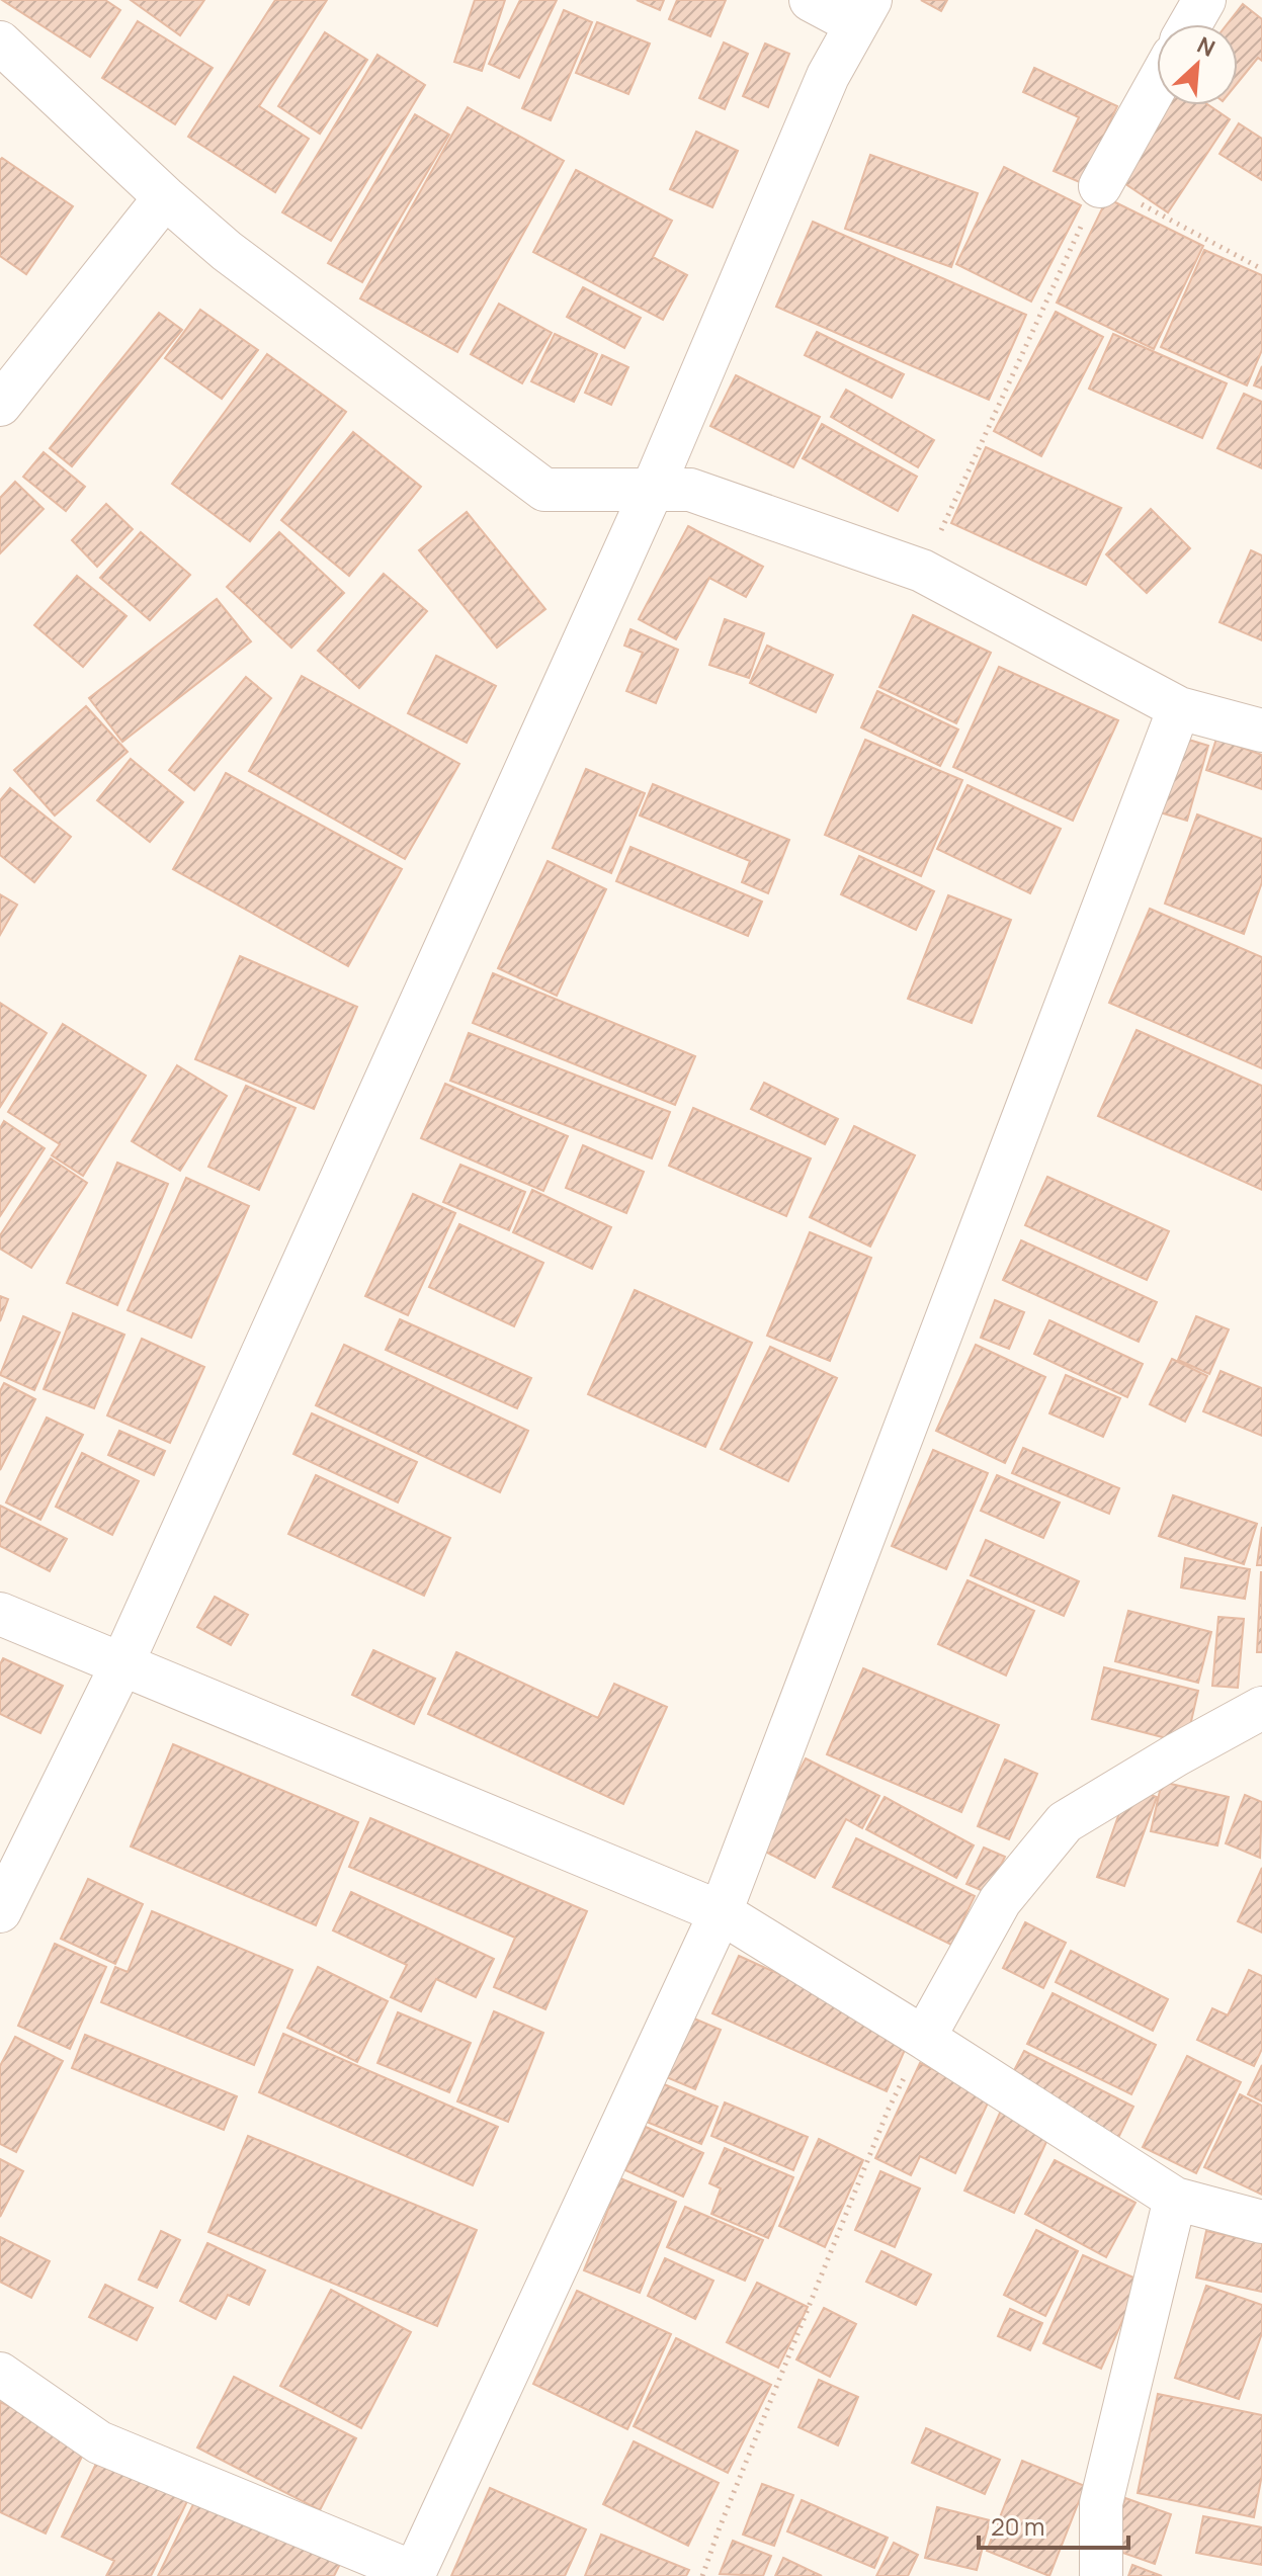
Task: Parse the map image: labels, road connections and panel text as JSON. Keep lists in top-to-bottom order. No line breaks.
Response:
{"scale_bar":"20 m","north":"top right"}
